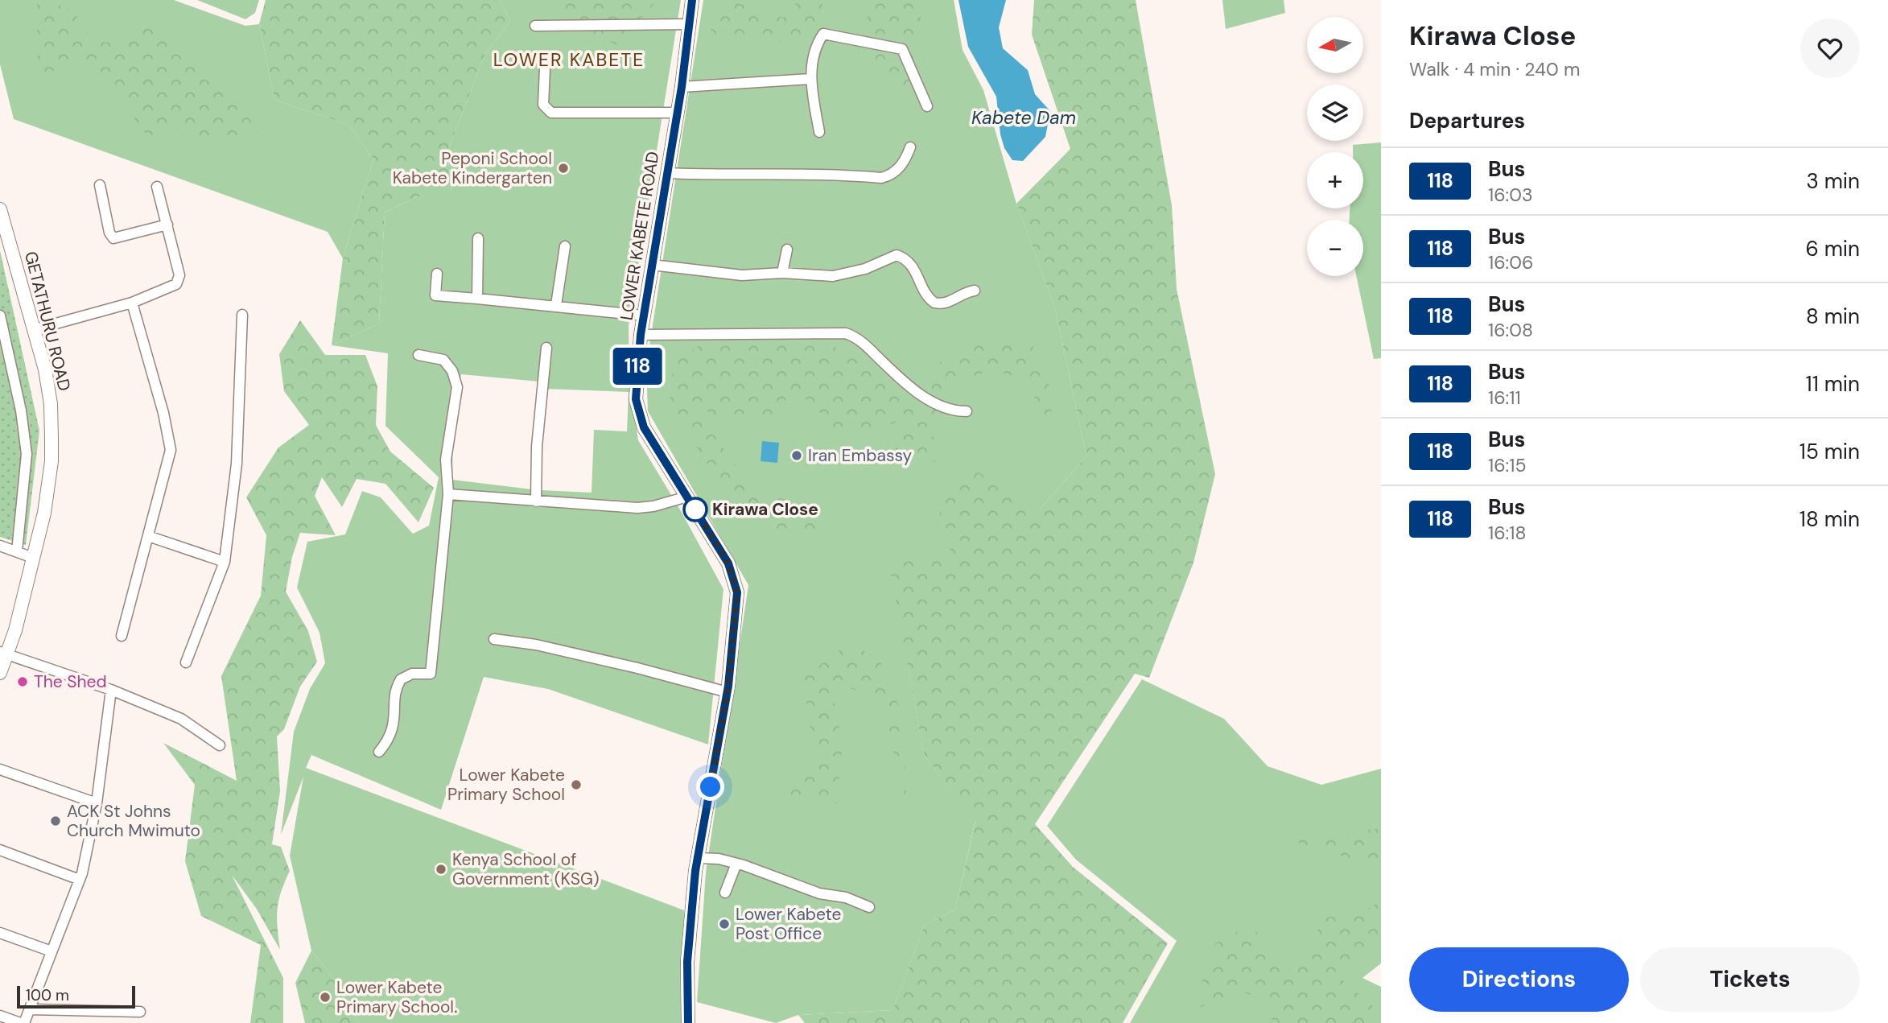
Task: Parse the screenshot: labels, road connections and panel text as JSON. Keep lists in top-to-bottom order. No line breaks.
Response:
{"streets":{"main road":["LOWER KABETE ROAD","GETATHURU ROAD"]},"districts":["LOWER KABETE"],"water":["Kabete Dam"],"places":["Peponi School Kabete Kindergarten","Iran Embassy","Kirawa Close","The Shed","Lower Kabete Primary School","ACK St Johns Church Mwimuto","Kenya School of Government (KSG)","Lower Kabete Post Office","Lower Kabete Primary School."],"lines":["bus line 118"],"scale_bar":"100 m","north":"left","page":{"on_map":"118","heading":[["Kirawa Close","Walk · 4 min · 240 m"],"Departures"],"map_buttons":["+","−"],"list":[{"mark":"118","name":"Bus","note":"16:03","value":"3 min"},{"mark":"118","name":"Bus","note":"16:06","value":"6 min"},{"mark":"118","name":"Bus","note":"16:08","value":"8 min"},{"mark":"118","name":"Bus","note":"16:11","value":"11 min"},{"mark":"118","name":"Bus","note":"16:15","value":"15 min"},{"mark":"118","name":"Bus","note":"16:18","value":"18 min"}],"buttons":["Directions","Tickets"],"scale":"100 m"}}
